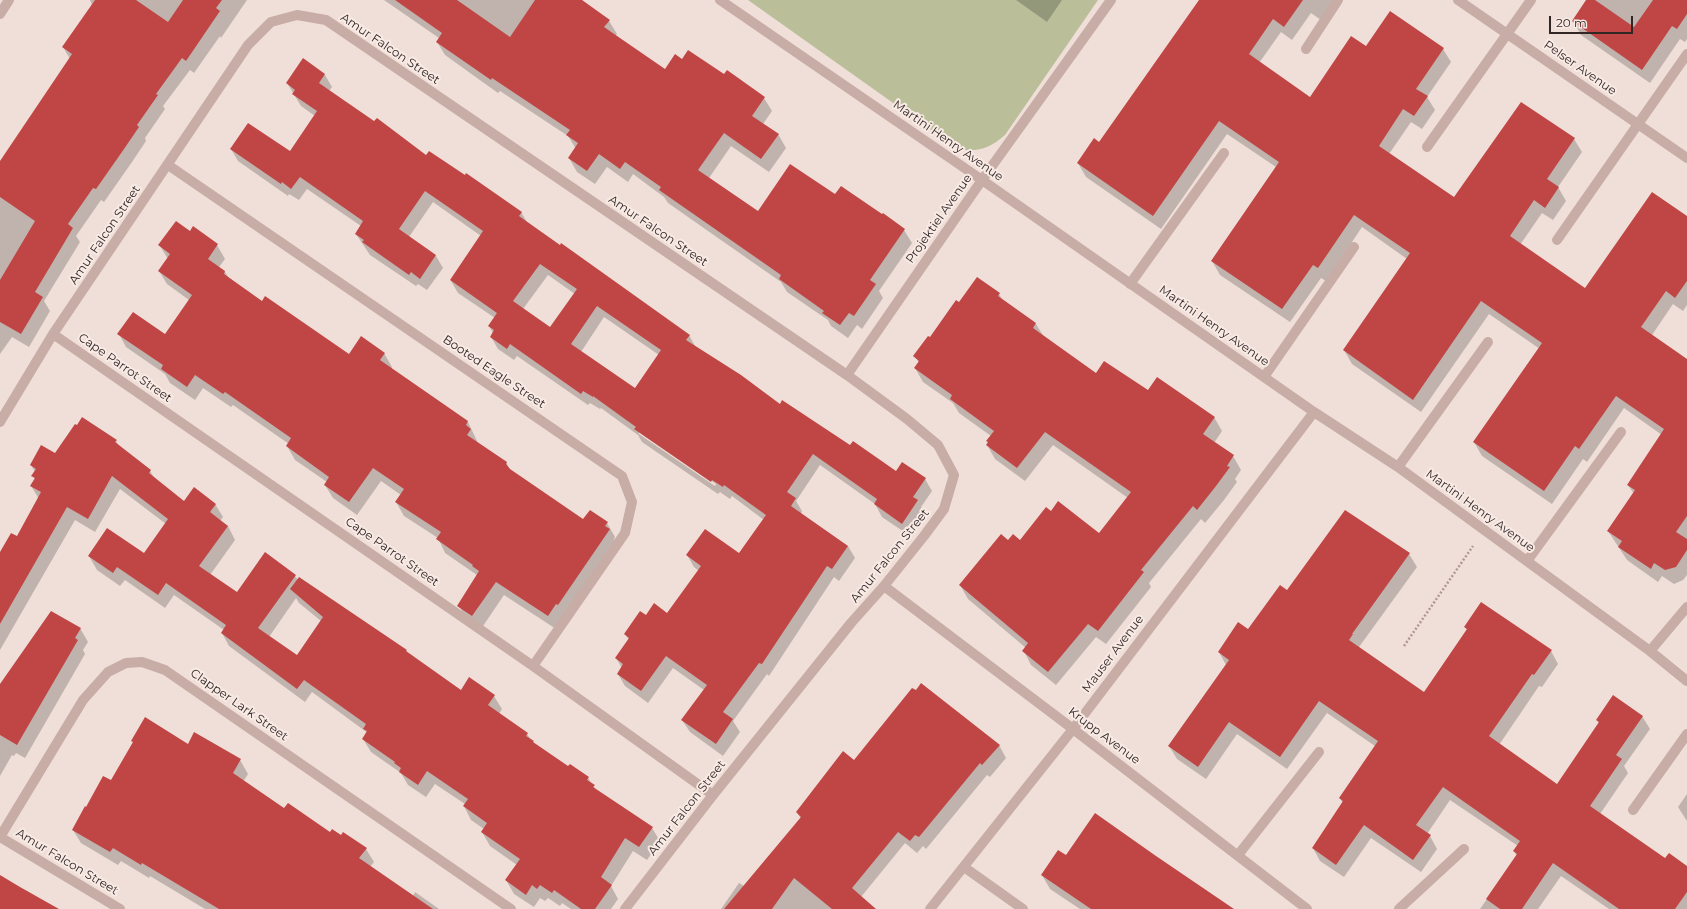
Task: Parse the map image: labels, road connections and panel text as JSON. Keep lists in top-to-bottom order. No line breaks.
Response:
{"streets":{"street":["Amur Falcon Street","Pelser Avenue","Martini Henry Avenue","Projektiel Avenue","Cape Parrot Street","Booted Eagle Street","Mauser Avenue","Clapper Lark Street","Krupp Avenue"]},"crossings":[["Amur Falcon Street","Projektiel Avenue"],["Amur Falcon Street","Cape Parrot Street"],["Amur Falcon Street","Booted Eagle Street"],["Amur Falcon Street","Clapper Lark Street"],["Amur Falcon Street","Krupp Avenue"],["Martini Henry Avenue","Projektiel Avenue"],["Martini Henry Avenue","Mauser Avenue"],["Cape Parrot Street","Booted Eagle Street"],["Mauser Avenue","Krupp Avenue"]],"scale_bar":"20 m"}
